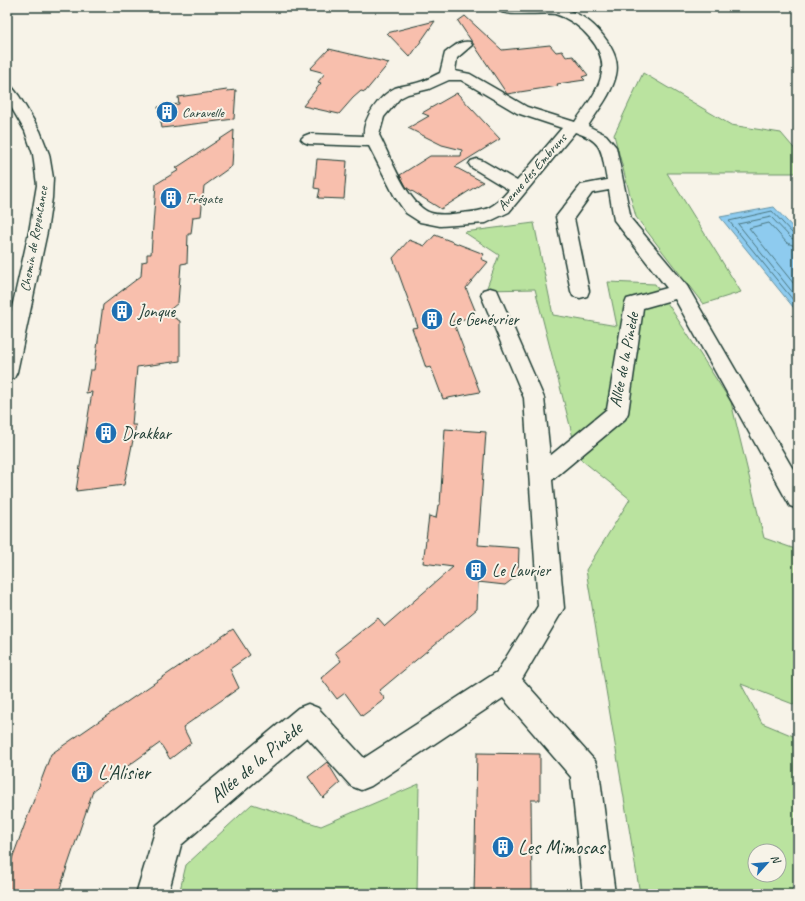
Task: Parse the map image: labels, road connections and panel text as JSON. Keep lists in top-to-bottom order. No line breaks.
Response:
{"streets":{"street":["Avenue des Embruns","Chemin de Repentance","Allée de la Pinède"]},"crossings":[["Avenue des Embruns","Allée de la Pinède"]],"places":{"building":["Caravelle","Frégate","Jonque","Le Genévrier","Drakkar","Le Laurier","L'Alisier","Les Mimosas"]},"north":"top right"}
